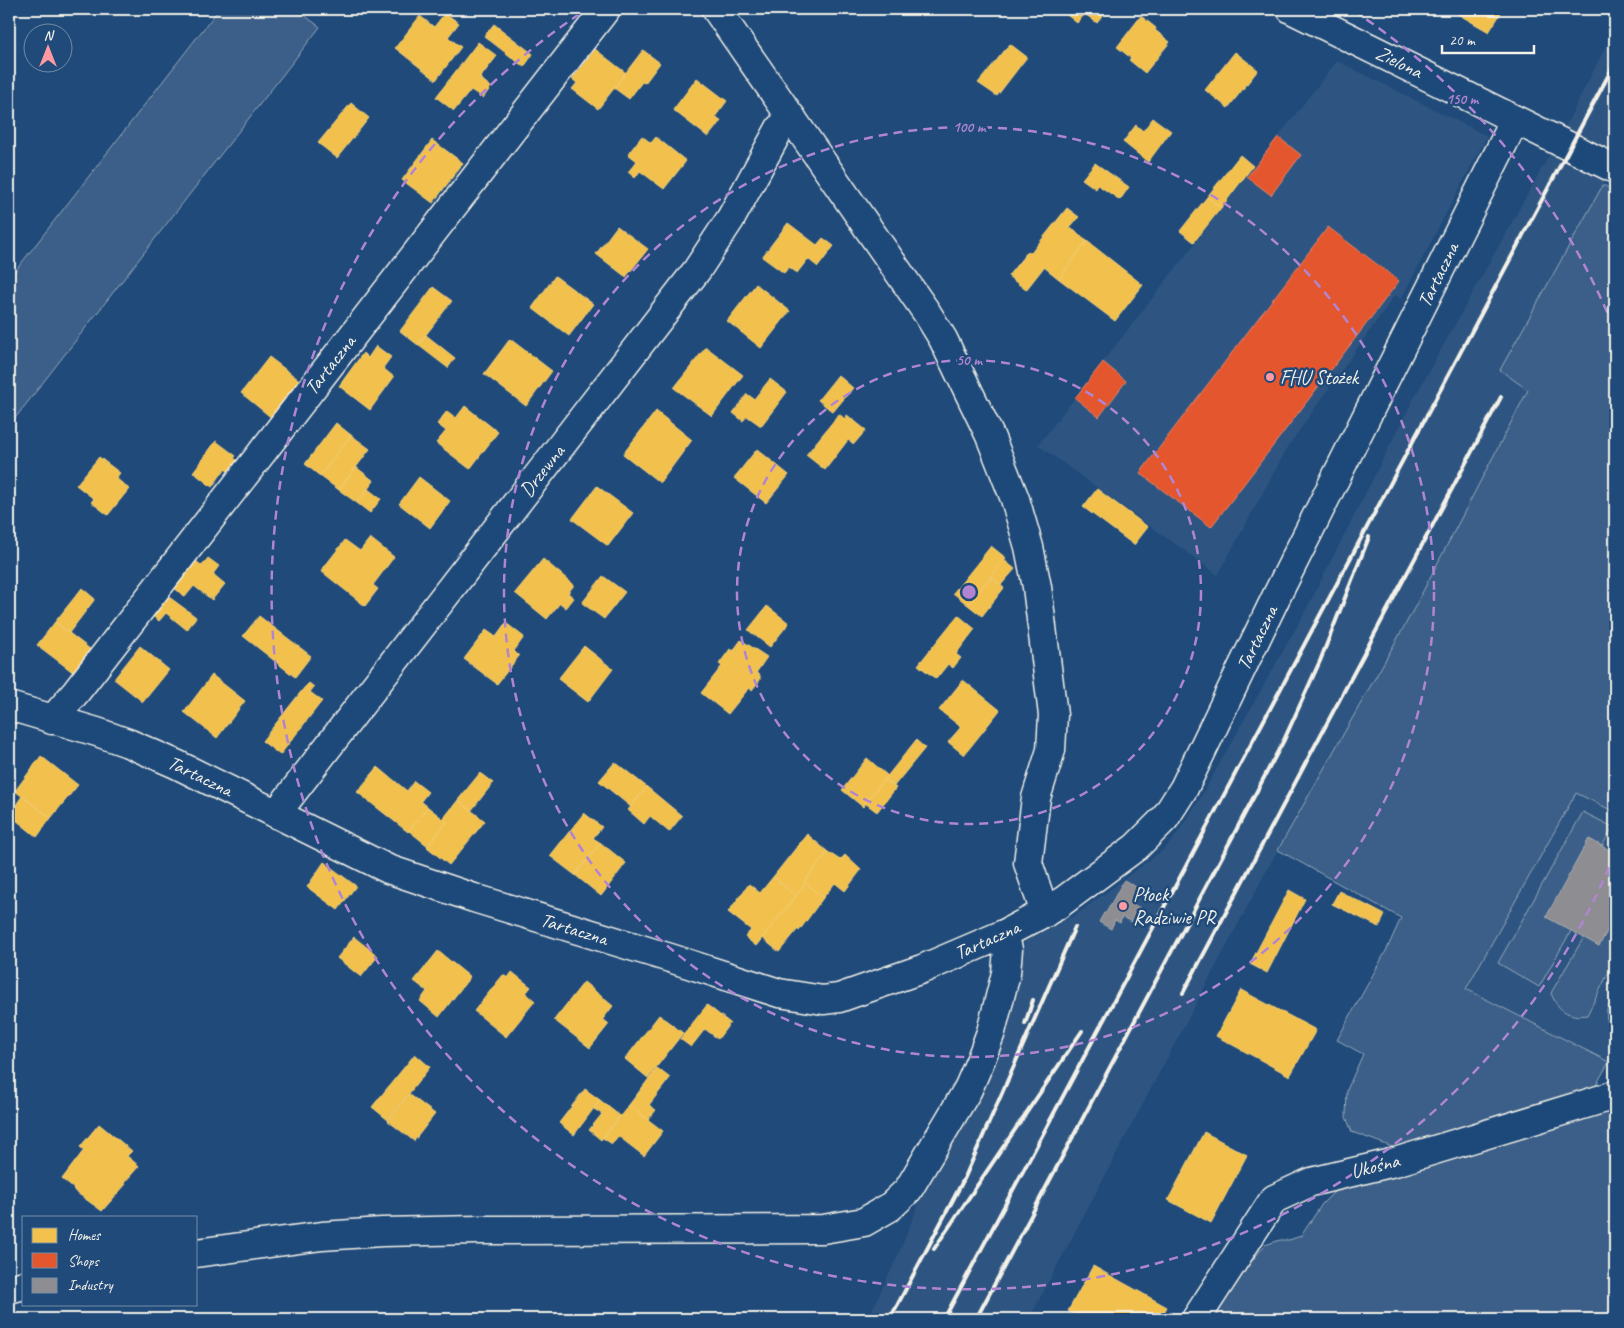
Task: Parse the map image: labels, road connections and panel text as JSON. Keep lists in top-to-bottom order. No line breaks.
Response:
{"streets":{"street":["Zielona","Tartaczna","Drzewna","Ukośna"]},"crossings":[["Zielona","Tartaczna"],["Tartaczna","Drzewna"]],"places":["FHU Stożek","Płock Radziwie PR"],"legend":["Homes","Shops","Industry"],"scale_bar":"20 m","north":"top","rings":["150 m","100 m","50 m"]}
